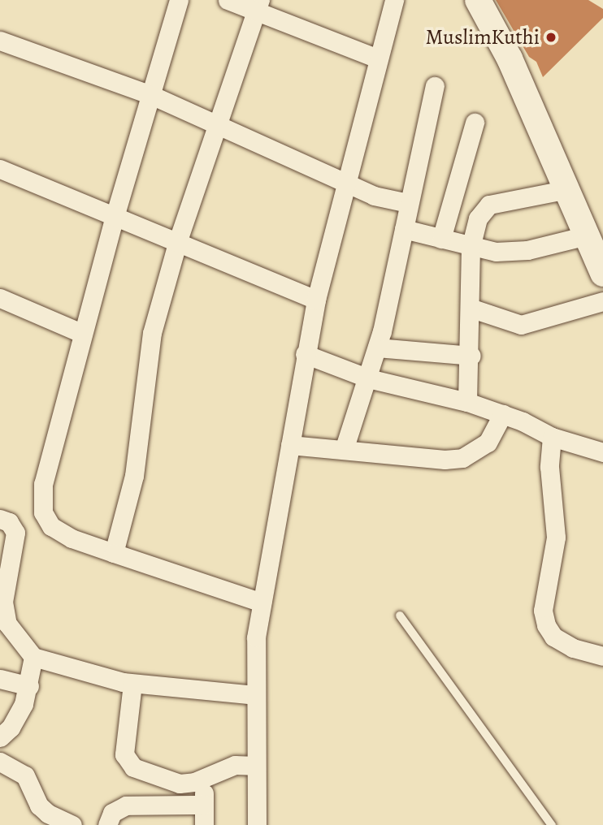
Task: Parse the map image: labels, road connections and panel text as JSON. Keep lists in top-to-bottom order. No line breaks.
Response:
{"places":["MuslimKuthi"]}
